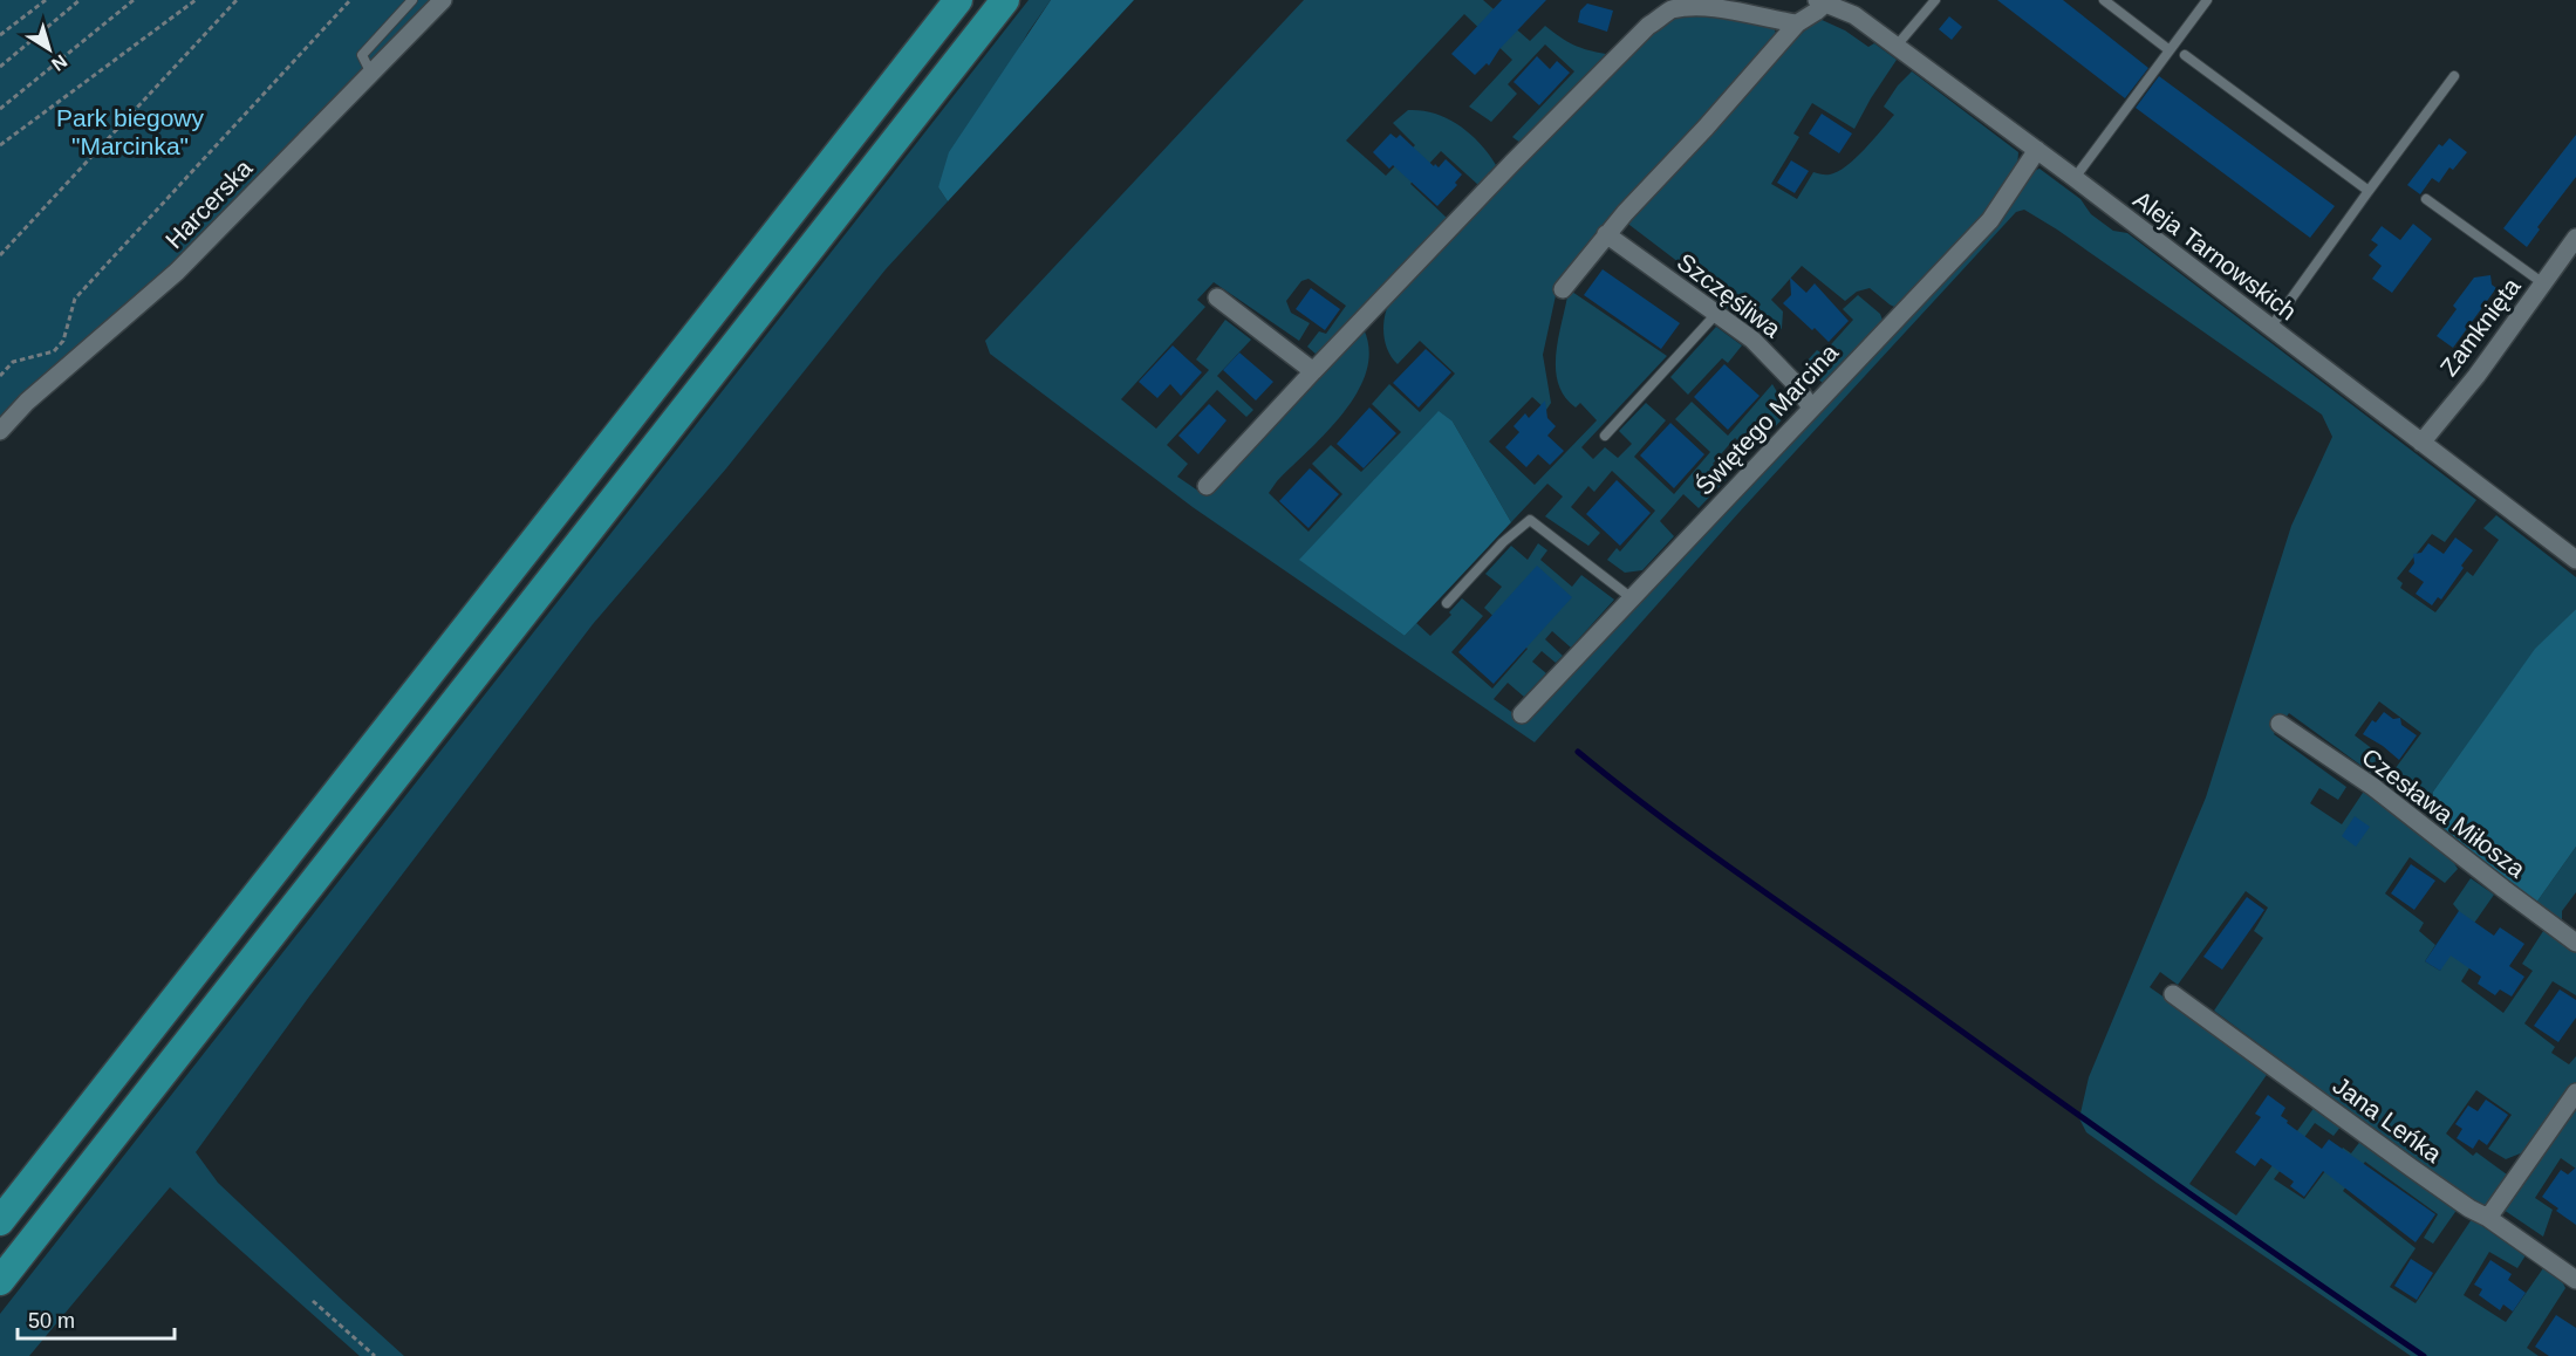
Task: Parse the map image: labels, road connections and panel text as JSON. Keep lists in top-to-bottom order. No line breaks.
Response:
{"streets":{"street":["Harcerska","Aleja Tarnowskich","Szczęśliwa","Zamknięta","Świętego Marcina","Czesława Miłosza","Jana Leńka"]},"crossings":[["Aleja Tarnowskich","Zamknięta"],["Aleja Tarnowskich","Świętego Marcina"],["Szczęśliwa","Świętego Marcina"]],"parks":["Park biegowy \"Marcinka\""],"scale_bar":"50 m","north":"bottom right"}
